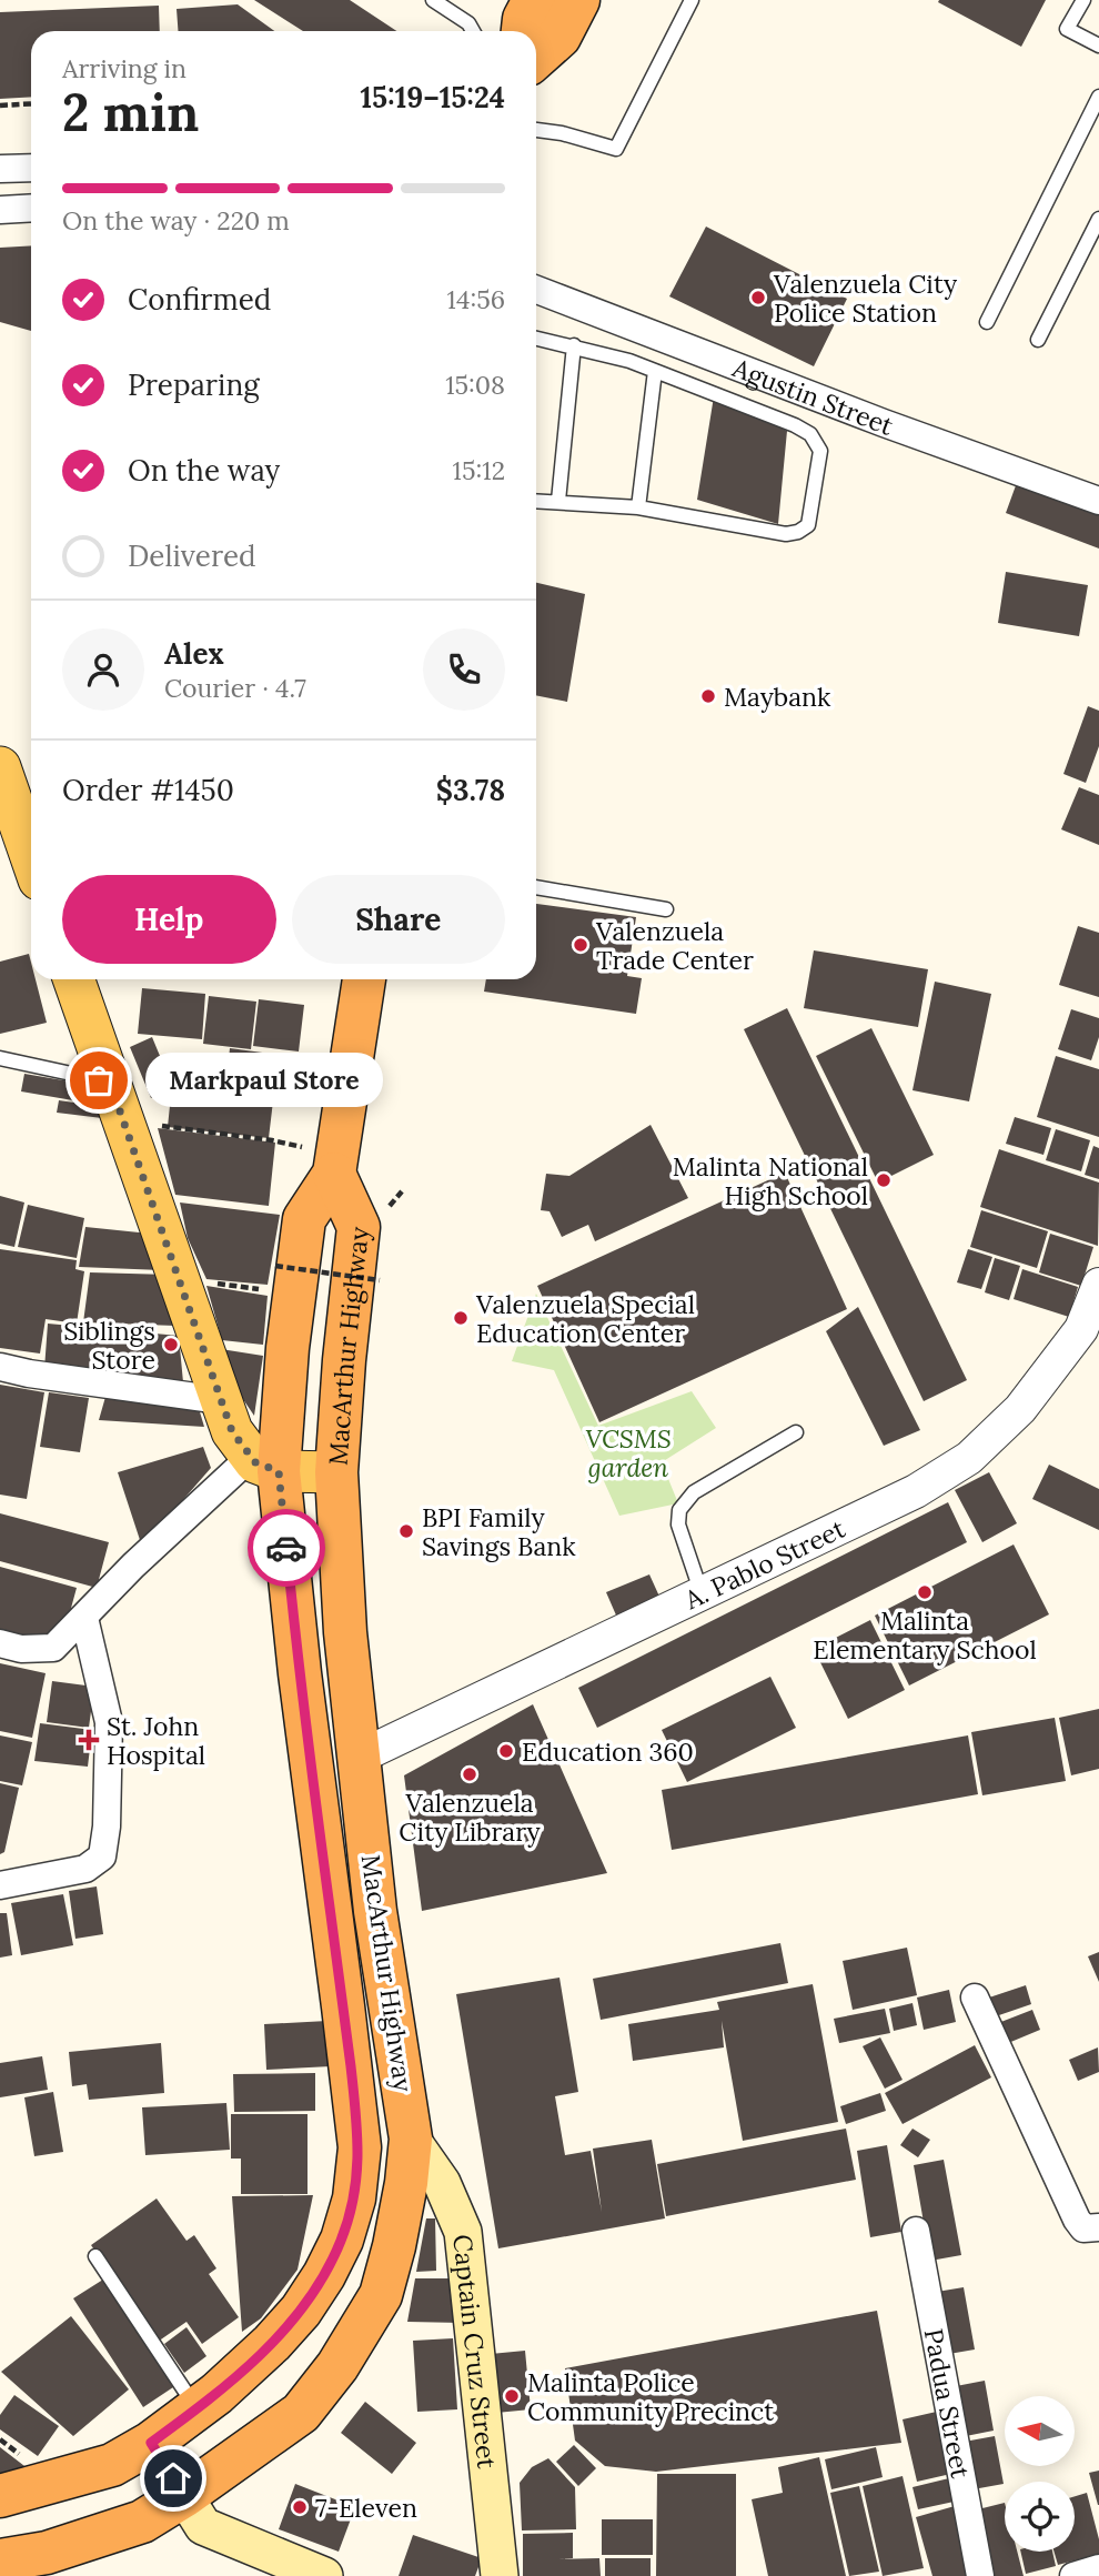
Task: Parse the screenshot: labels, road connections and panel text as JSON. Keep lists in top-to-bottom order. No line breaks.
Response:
{"streets":{"highway":["MacArthur Highway"],"main road":["Captain Cruz Street"],"street":["Agustin Street","A. Pablo Street","Padua Street"]},"crossings":[["MacArthur Highway","A. Pablo Street"],["MacArthur Highway","Captain Cruz Street"]],"parks":["VCSMS garden"],"places":{"other":["Valenzuela City Police Station","Maybank","Valenzuela Trade Center","Markpaul Store","Malinta National High School","Valenzuela Special Education Center","Siblings Store","BPI Family Savings Bank","Malinta Elementary School","Education 360","Valenzuela City Library","Malinta Police Community Precinct","7-Eleven"],"health":["St. John Hospital"]},"north":"left","page":{"heading":["2 min","Arriving in","15:19–15:24"],"panel":["Alex","Courier · 4.7","Order #1450","$3.78"],"bar":"On the way · 220 m","list":[["Confirmed","14:56"],["Preparing","15:08"],["On the way","15:12"],"Delivered"],"buttons":["Help","Share"],"bubble":"Markpaul Store"}}
